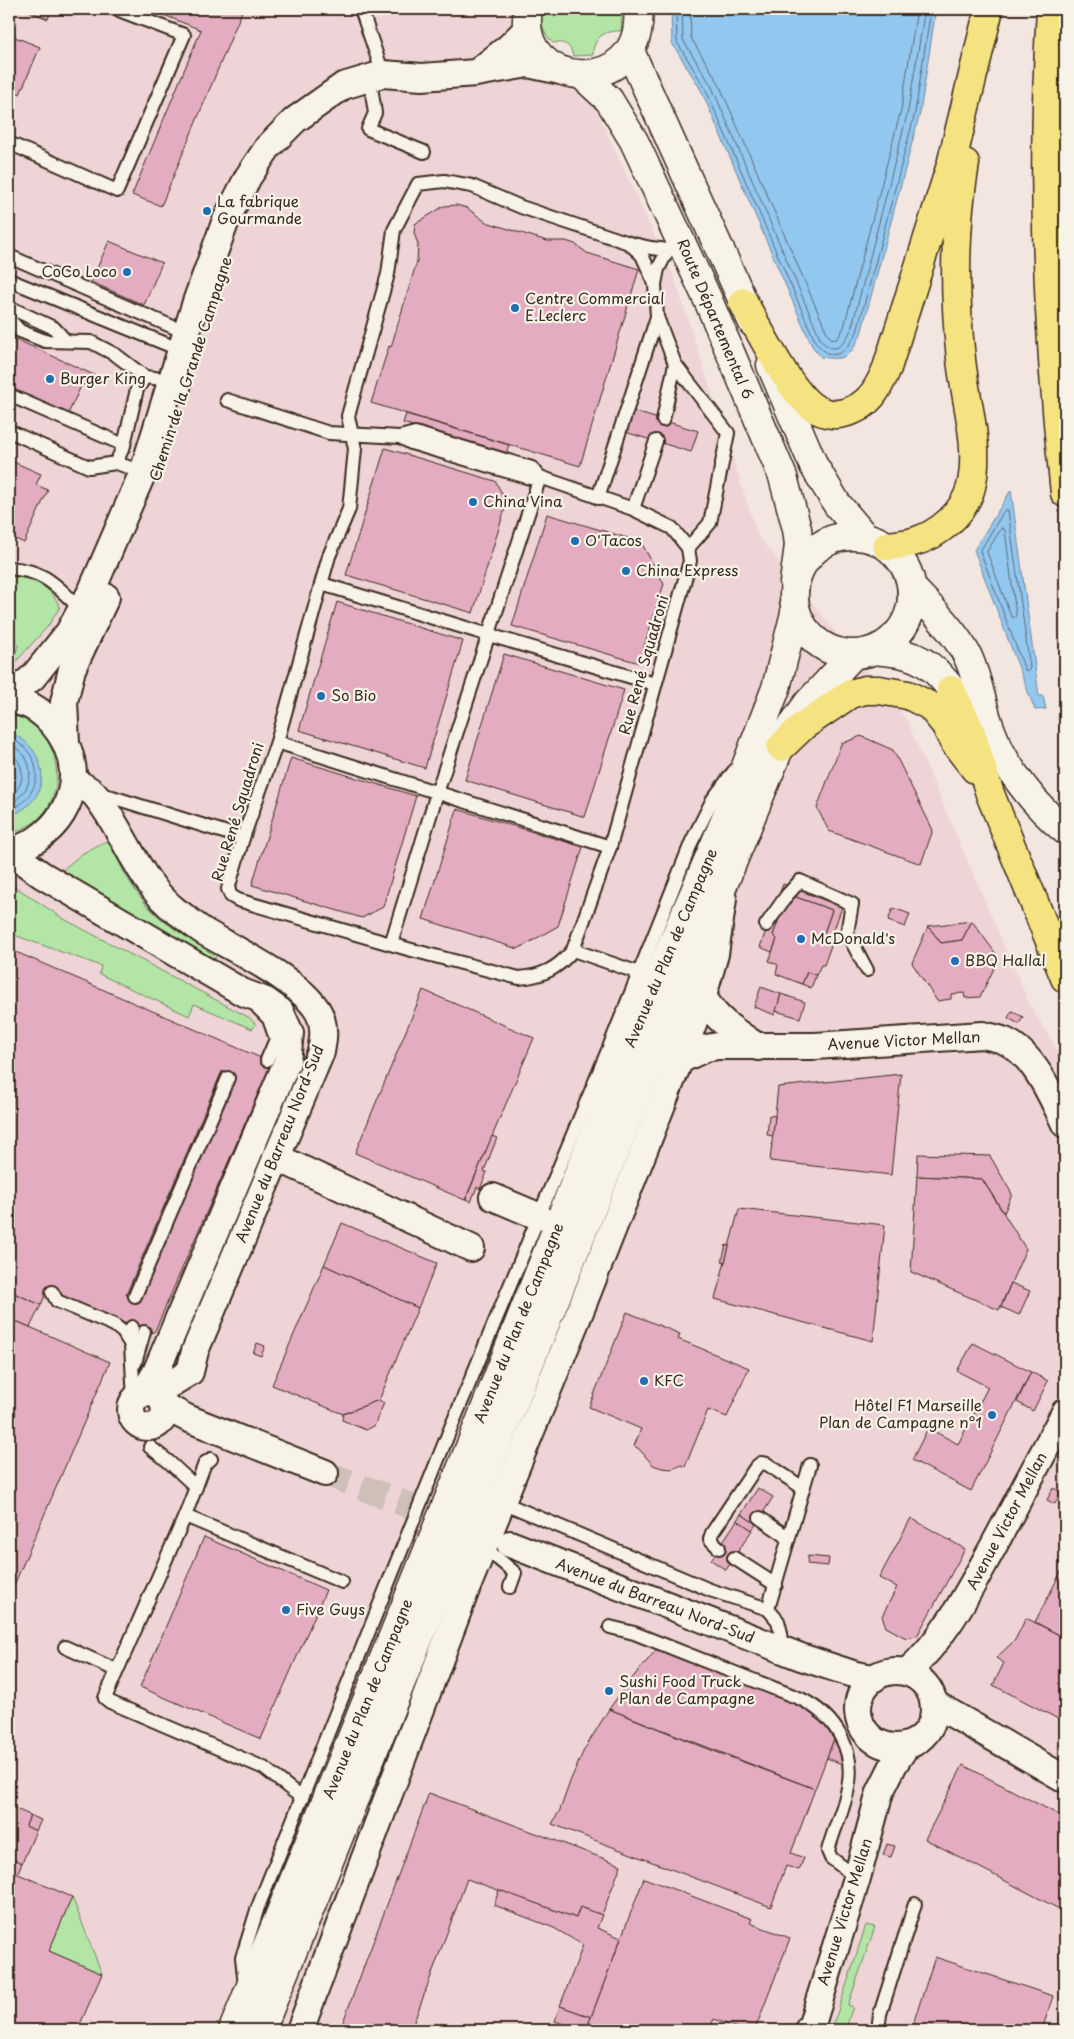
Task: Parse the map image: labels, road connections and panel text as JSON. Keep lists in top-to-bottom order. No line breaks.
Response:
{"streets":{"main road":["Route Départemental 6","Avenue du Plan de Campagne"],"street":["Chemin de la Grande Campagne","Avenue Victor Mellan","Avenue du Barreau Nord-Sud"],"lane":["Rue René Squadroni"]},"crossings":[["Route Départemental 6","Chemin de la Grande Campagne"],["Route Départemental 6","Avenue du Plan de Campagne"],["Avenue du Plan de Campagne","Avenue Victor Mellan"],["Avenue Victor Mellan","Avenue du Barreau Nord-Sud"]],"places":["La fabrique Gourmande","CoCo Loco","Centre Commercial E.Leclerc","Burger King","China Vina","O'Tacos","China Express","So Bio","McDonald's","BBQ Hallal","KFC","Hôtel F1 Marseille Plan de Campagne n°1","Five Guys","Sushi Food Truck Plan de Campagne"]}
